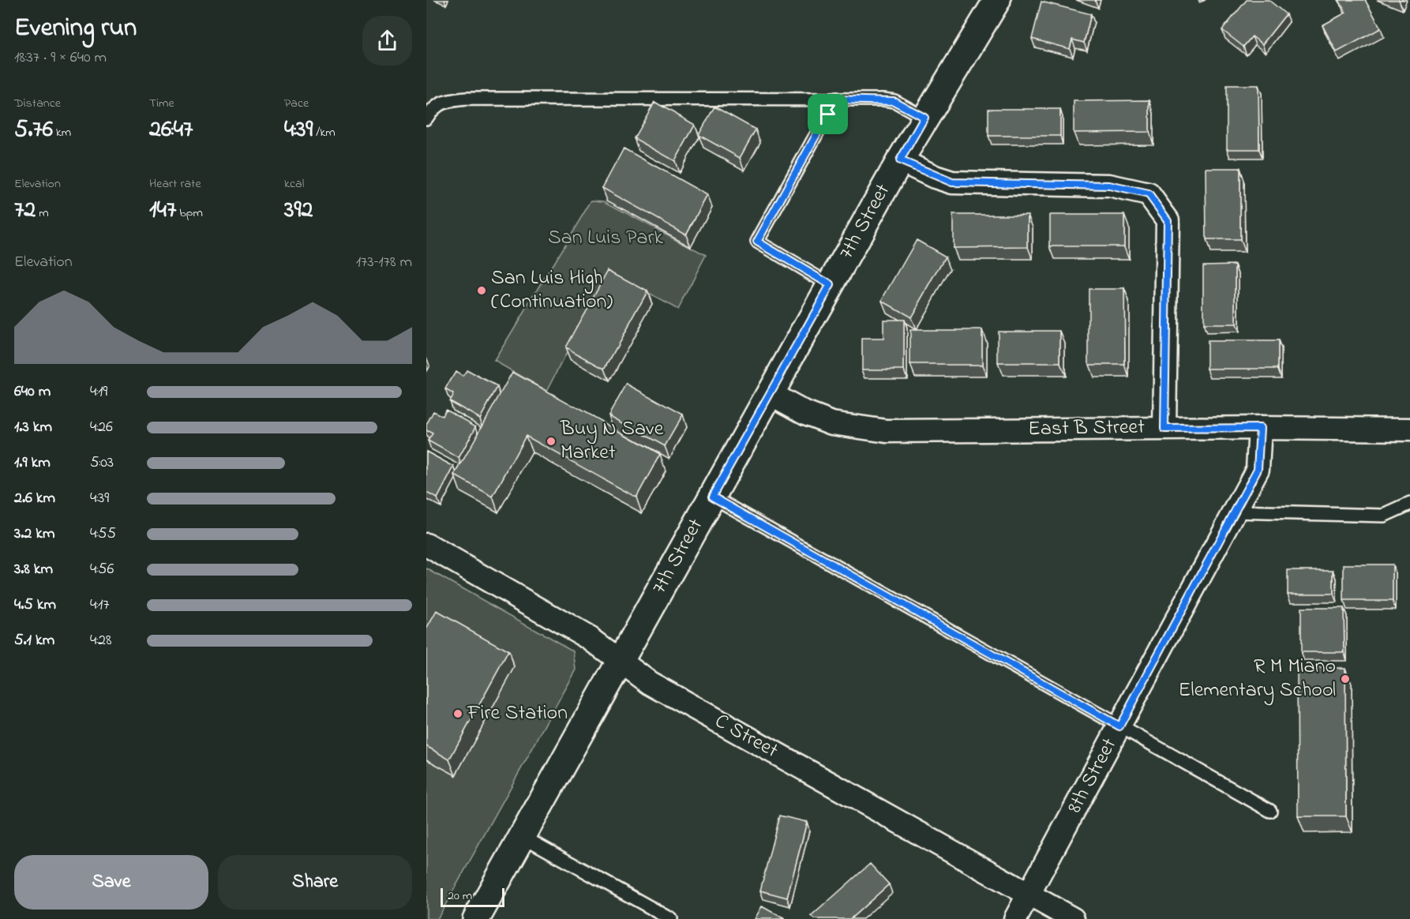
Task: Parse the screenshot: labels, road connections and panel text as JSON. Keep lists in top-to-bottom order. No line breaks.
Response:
{"streets":{"street":["7th Street","East B Street","C Street","8th Street"]},"crossings":[["7th Street","East B Street"],["7th Street","C Street"],["East B Street","8th Street"],["C Street","8th Street"]],"parks":["San Luis Park"],"places":["San Luis High (Continuation)","Buy N Save Market","R M Miano Elementary School","Fire Station"],"scale_bar":"20 m","page":{"heading":["Evening run","18:37 · 9 × 640 m"],"stats":[["Distance","5.76 km"],["Time","26:47"],["Pace","4:39 /km"],["Elevation","72 m"],["Heart rate","147 bpm"],["kcal","392"]],"chart":["Elevation","173–178 m"],"list":[{"name":"640 m","note":"4:19"},{"name":"1.3 km","note":"4:26"},{"name":"1.9 km","note":"5:03"},{"name":"2.6 km","note":"4:39"},{"name":"3.2 km","note":"4:55"},{"name":"3.8 km","note":"4:56"},{"name":"4.5 km","note":"4:17"},{"name":"5.1 km","note":"4:28"}],"buttons":["Save","Share"],"scale":"20 m"}}
